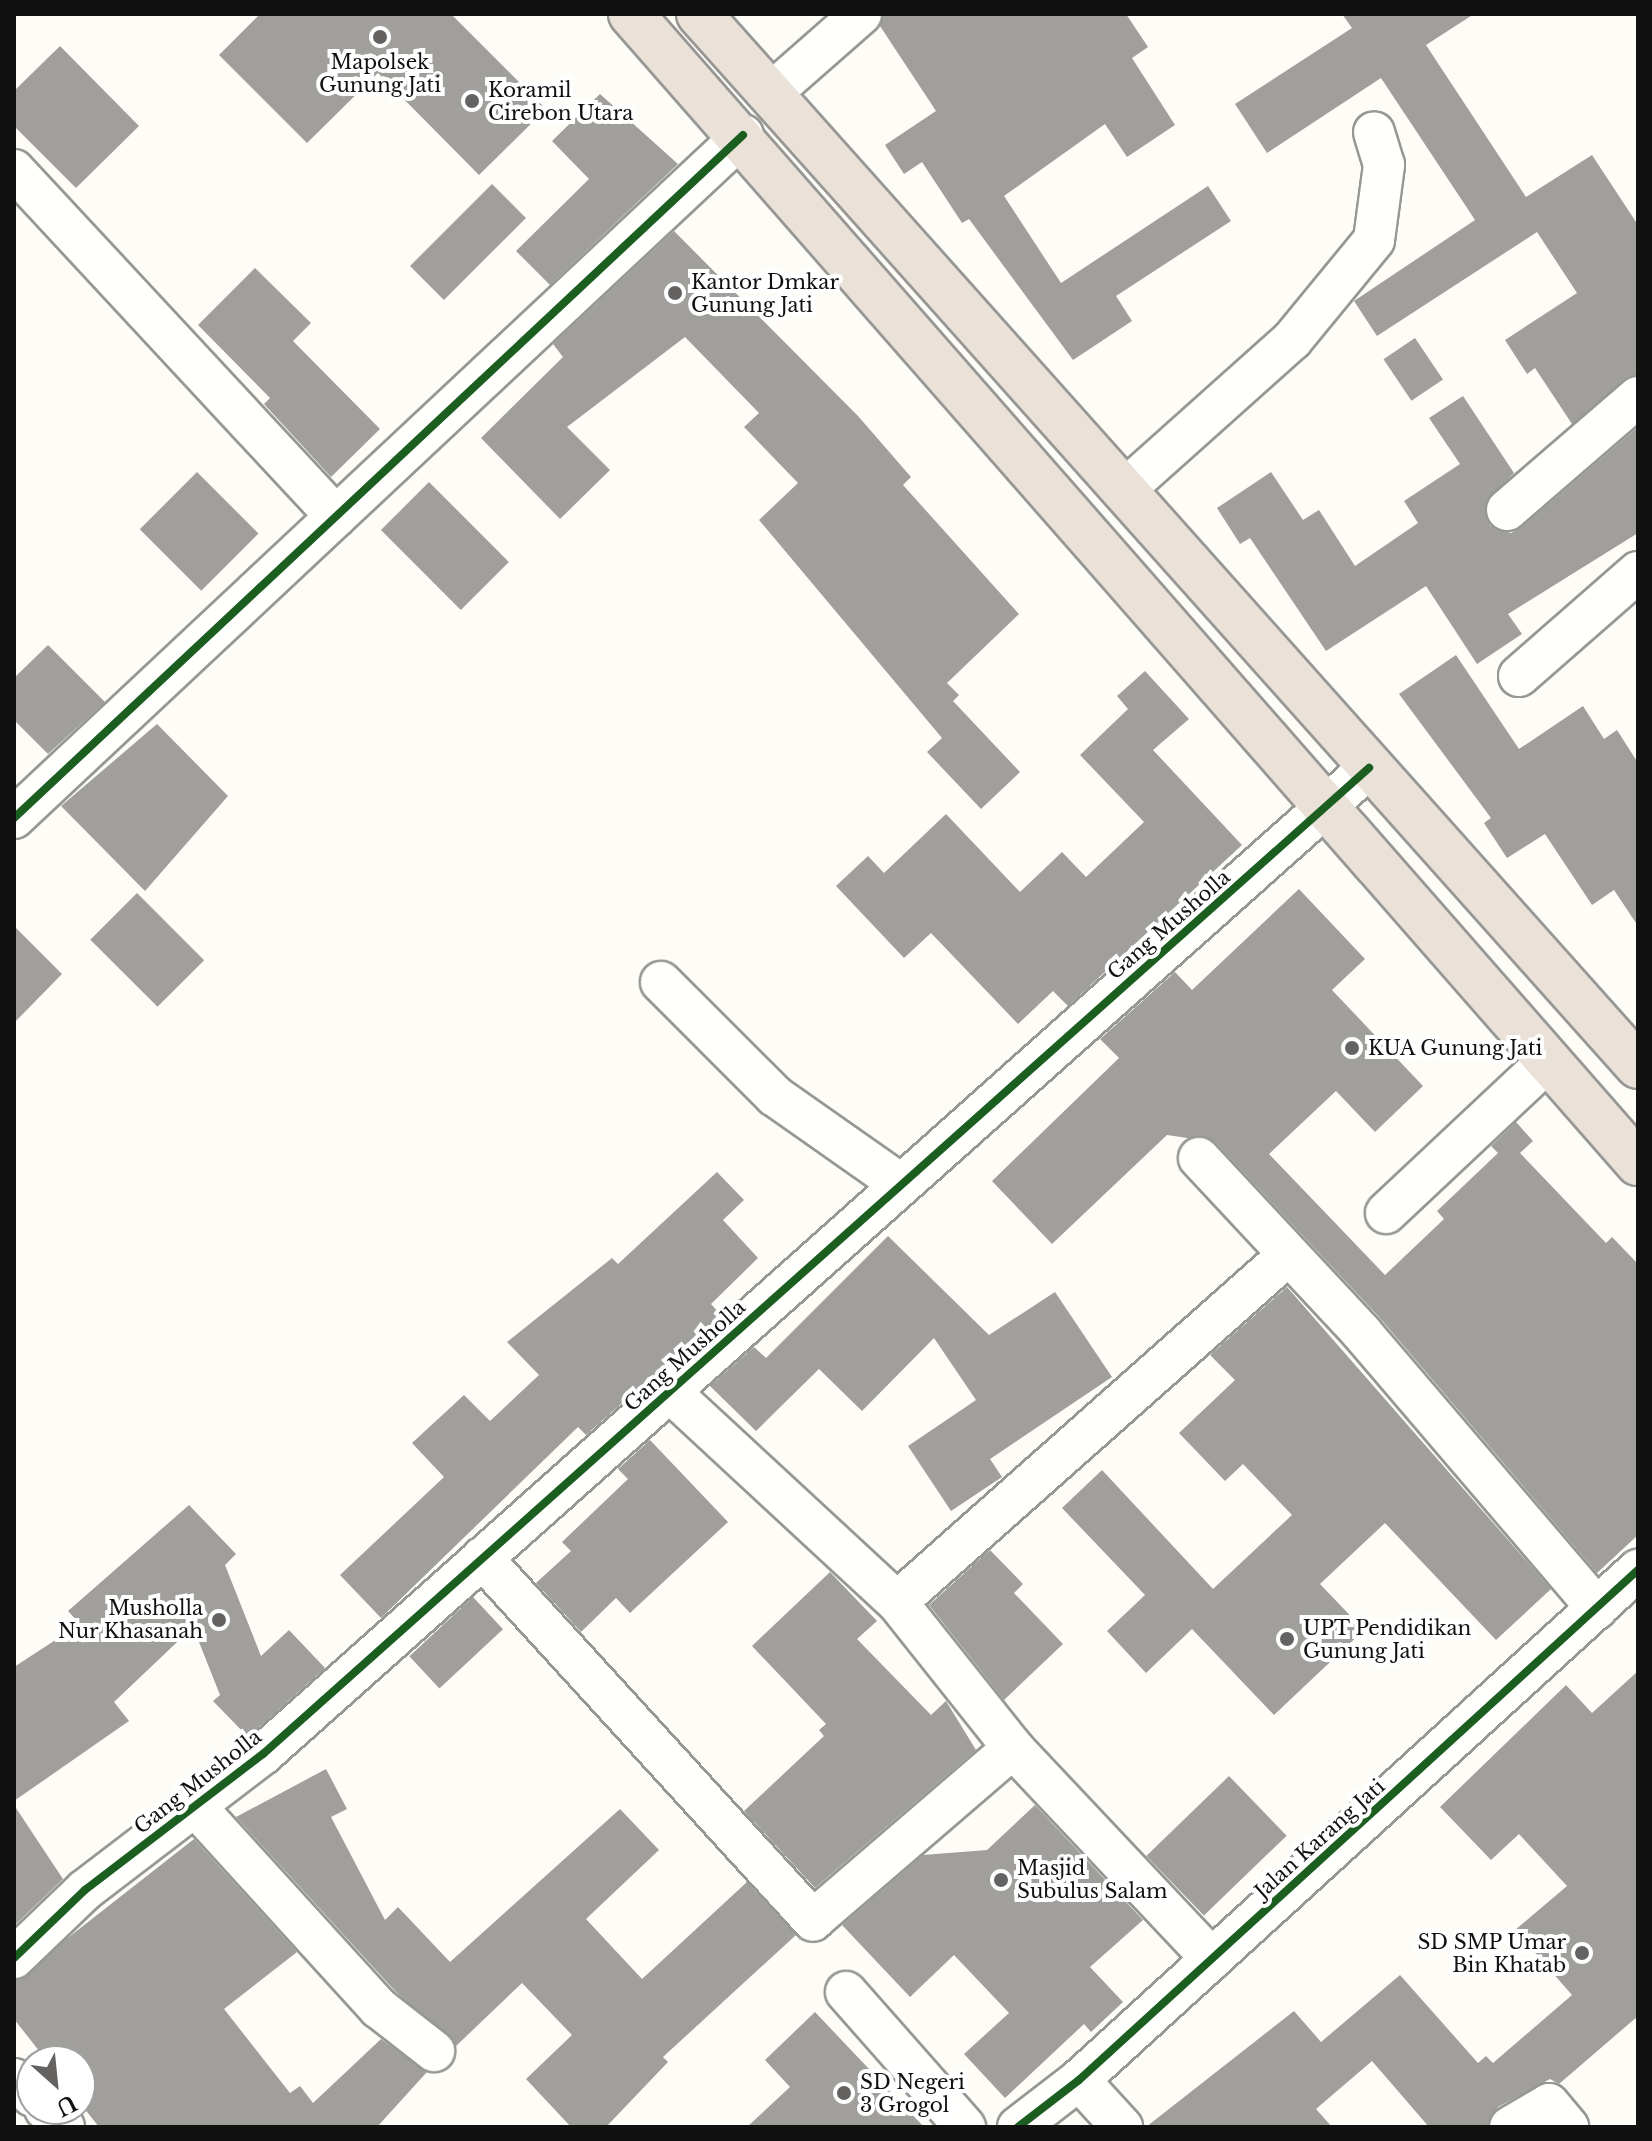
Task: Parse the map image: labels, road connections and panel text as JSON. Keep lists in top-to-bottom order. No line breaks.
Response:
{"streets":{"street":["Gang Musholla","Jalan Karang Jati"]},"places":["Mapolsek Gunung Jati","Koramil Cirebon Utara","Kantor Dmkar Gunung Jati","KUA Gunung Jati","Musholla Nur Khasanah","UPT Pendidikan Gunung Jati","Masjid Subulus Salam","SD SMP Umar Bin Khatab","SD Negeri 3 Grogol"],"north":"bottom right"}
